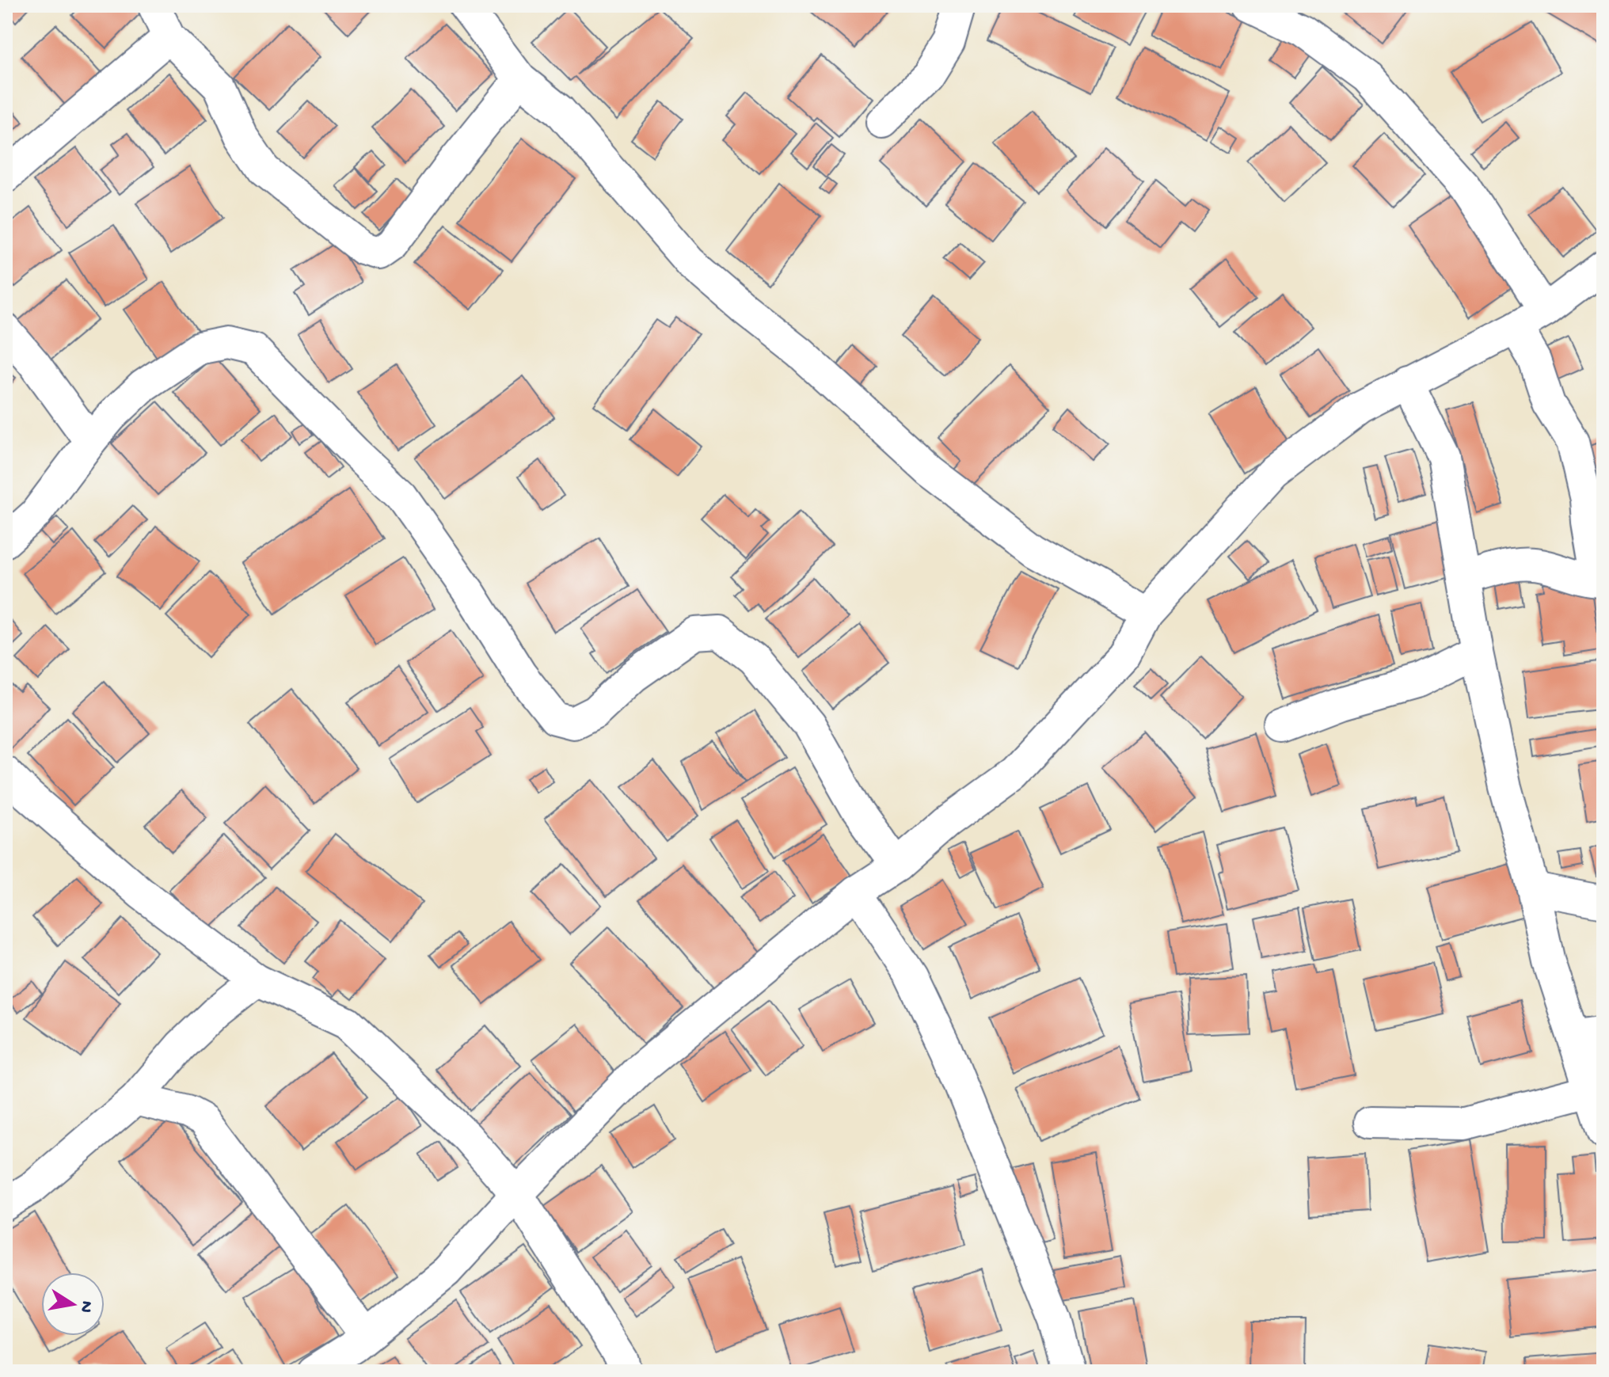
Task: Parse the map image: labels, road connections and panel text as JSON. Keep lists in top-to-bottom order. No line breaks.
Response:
{"north":"right"}
